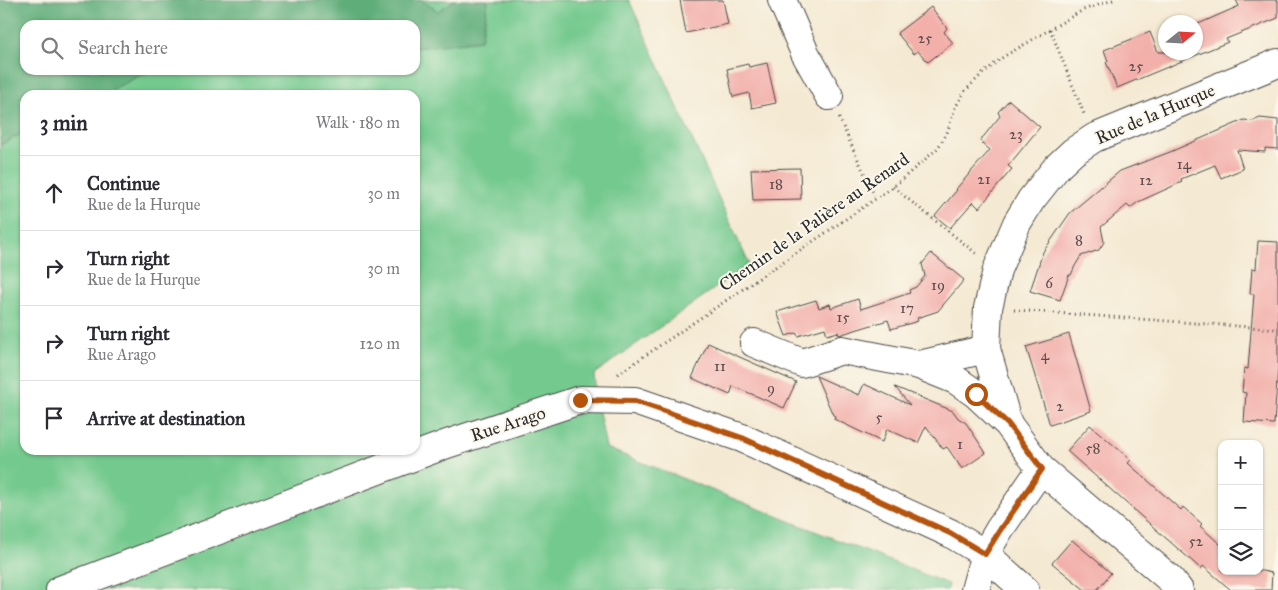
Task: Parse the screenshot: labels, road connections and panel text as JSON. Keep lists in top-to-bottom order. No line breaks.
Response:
{"streets":{"street":["Rue de la Hurque","Rue Arago"],"path":["Chemin de la Palière au Renard"]},"house_numbers":["25","25","23","14","21","12","18","8","6","19","17","15","4","11","9","2","5","1","58","52"],"north":"right","page":{"search":"Search here","heading":["3 min","Walk · 180 m"],"list":[["Continue","Rue de la Hurque","30 m"],["Turn right","Rue de la Hurque","30 m"],["Turn right","Rue Arago","120 m"],"Arrive at destination"],"map_buttons":["+","−"]}}
